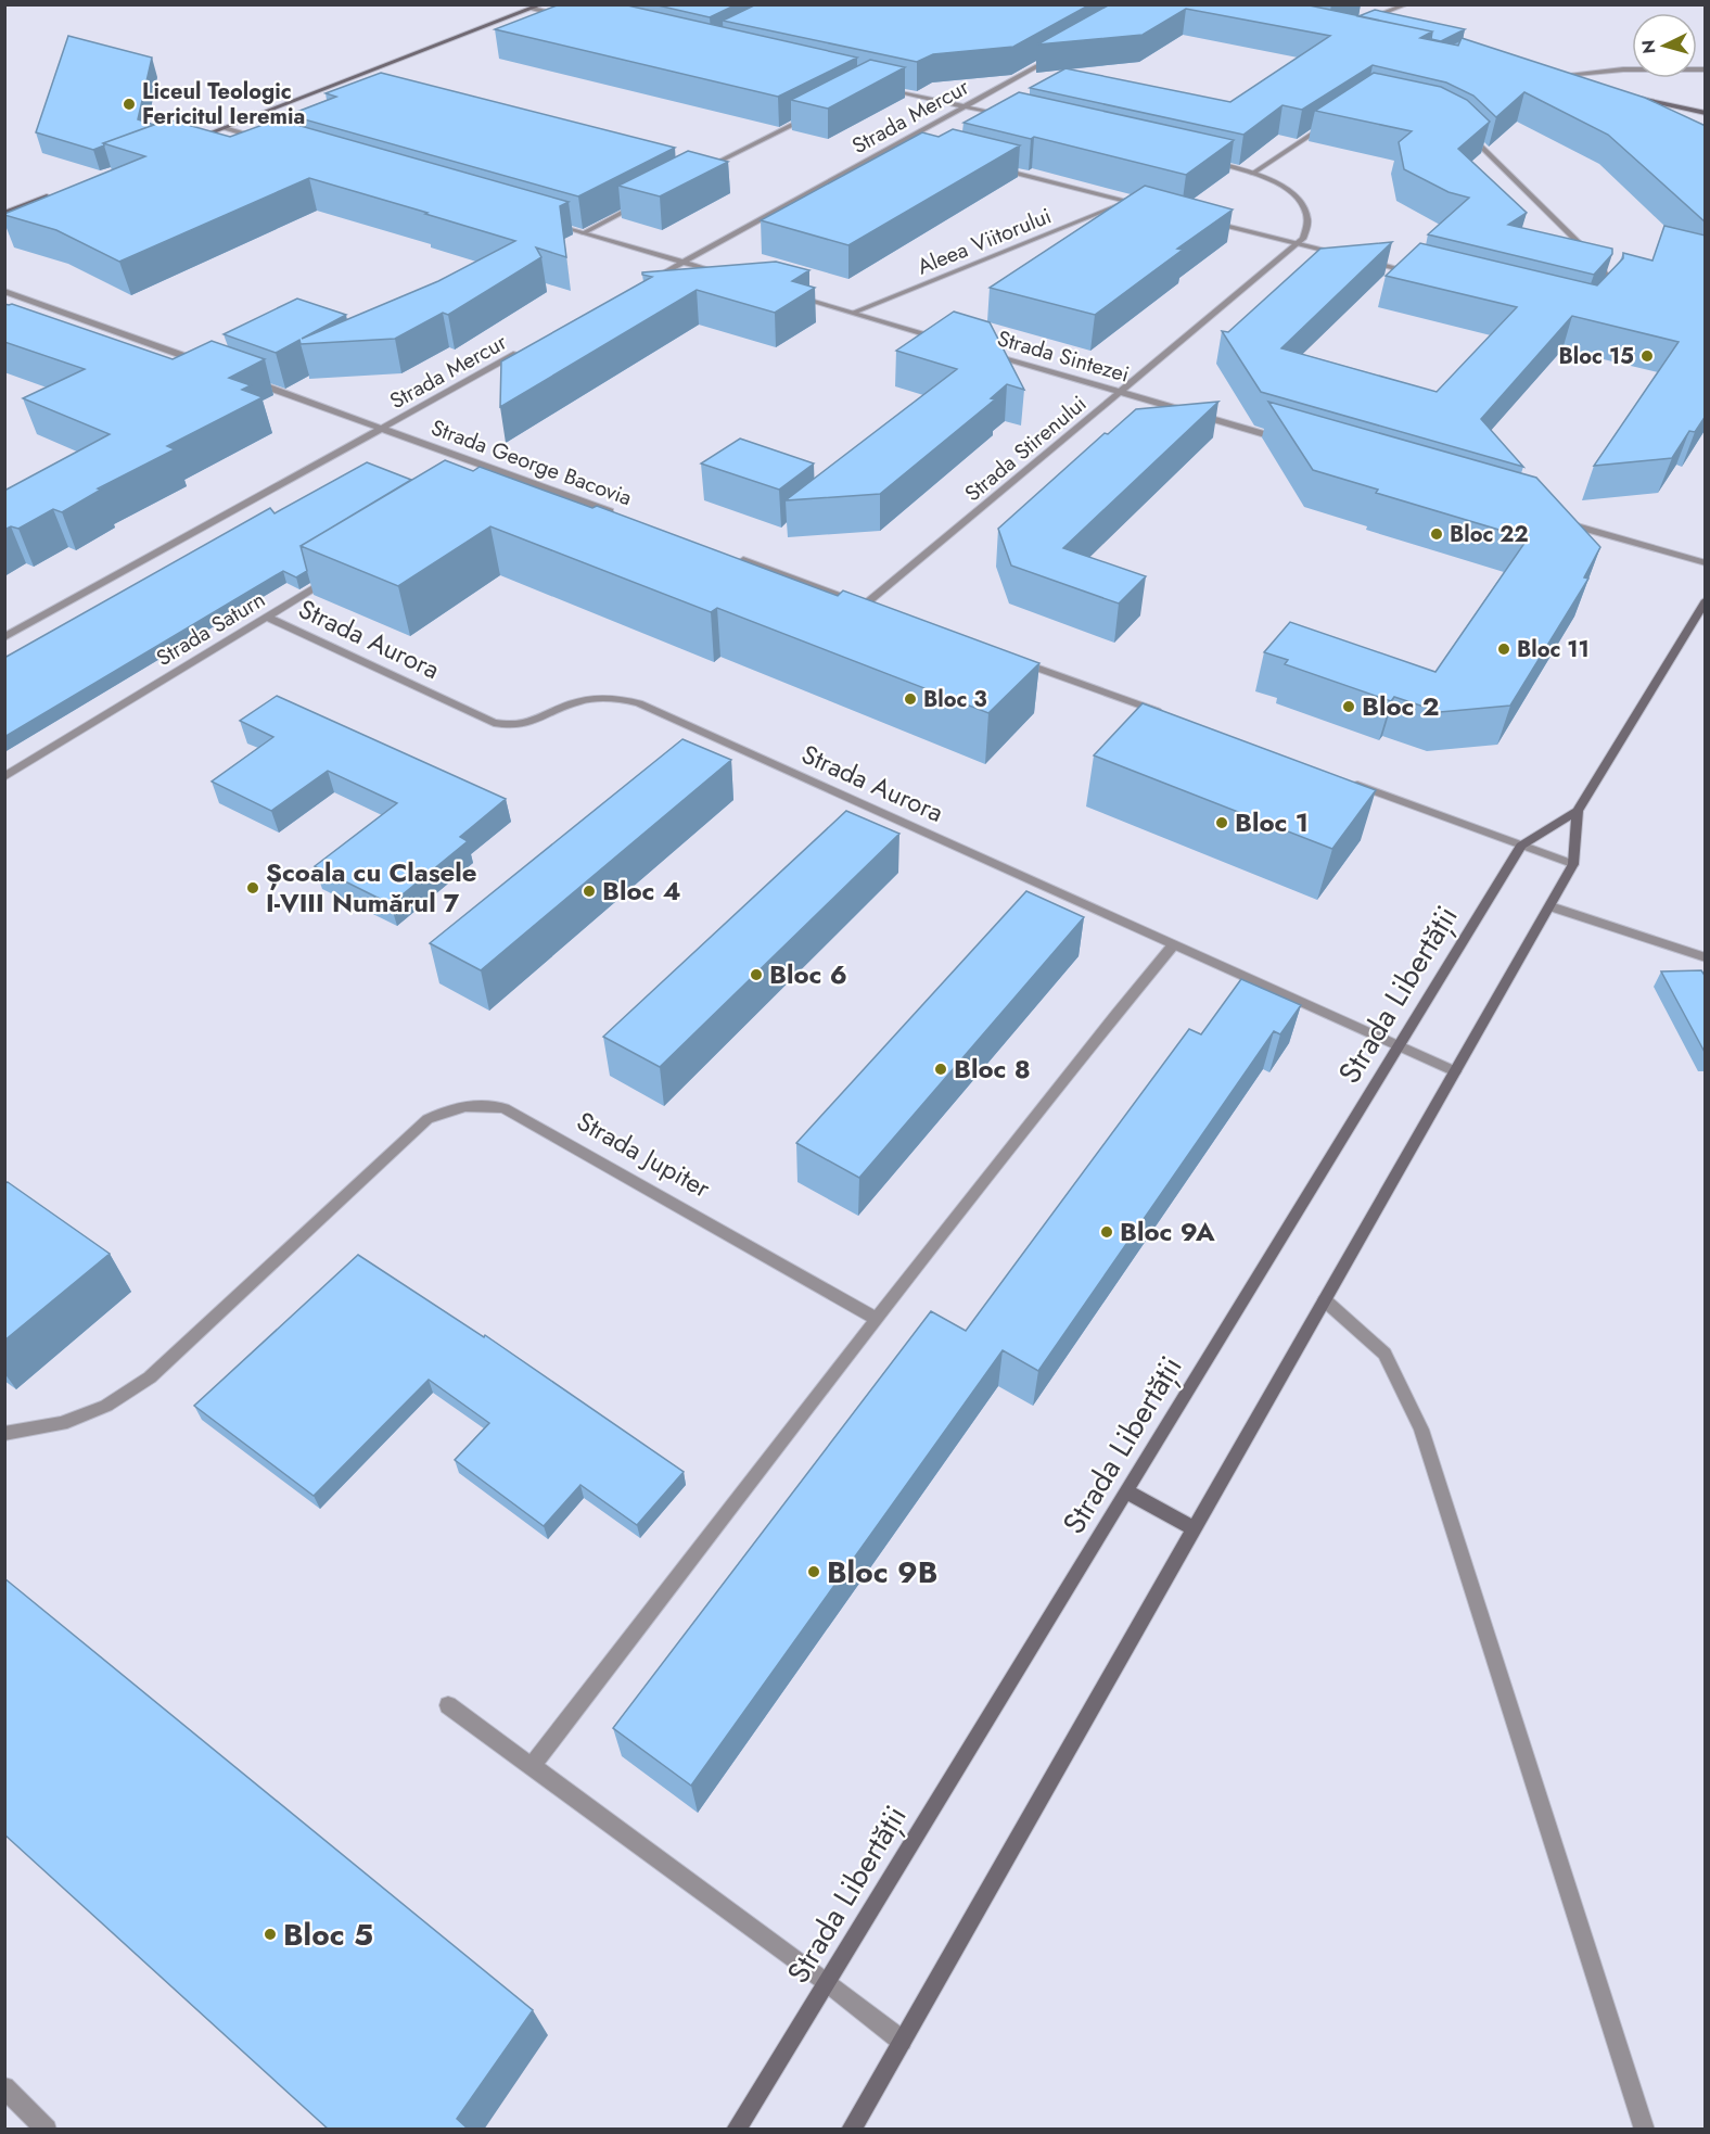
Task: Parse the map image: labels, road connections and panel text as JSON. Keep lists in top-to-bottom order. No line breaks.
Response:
{"streets":{"main road":["Strada Libertății"],"street":["Strada Mercur","Aleea Viitorului","Strada Sintezei","Strada Stirenului","Strada George Bacovia","Strada Saturn","Strada Aurora","Strada Jupiter"]},"crossings":[["Strada Mercur","Strada George Bacovia"],["Strada Sintezei","Strada Stirenului"],["Strada Saturn","Strada Aurora"],["Strada Aurora","Strada Libertății"]],"places":["Liceul Teologic Fericitul Ieremia","Bloc 15","Bloc 22","Bloc 11","Bloc 3","Bloc 2","Bloc 1","Școala cu Clasele I-VIII Numărul 7","Bloc 4","Bloc 6","Bloc 8","Bloc 9A","Bloc 9B","Bloc 5"],"north":"left"}
